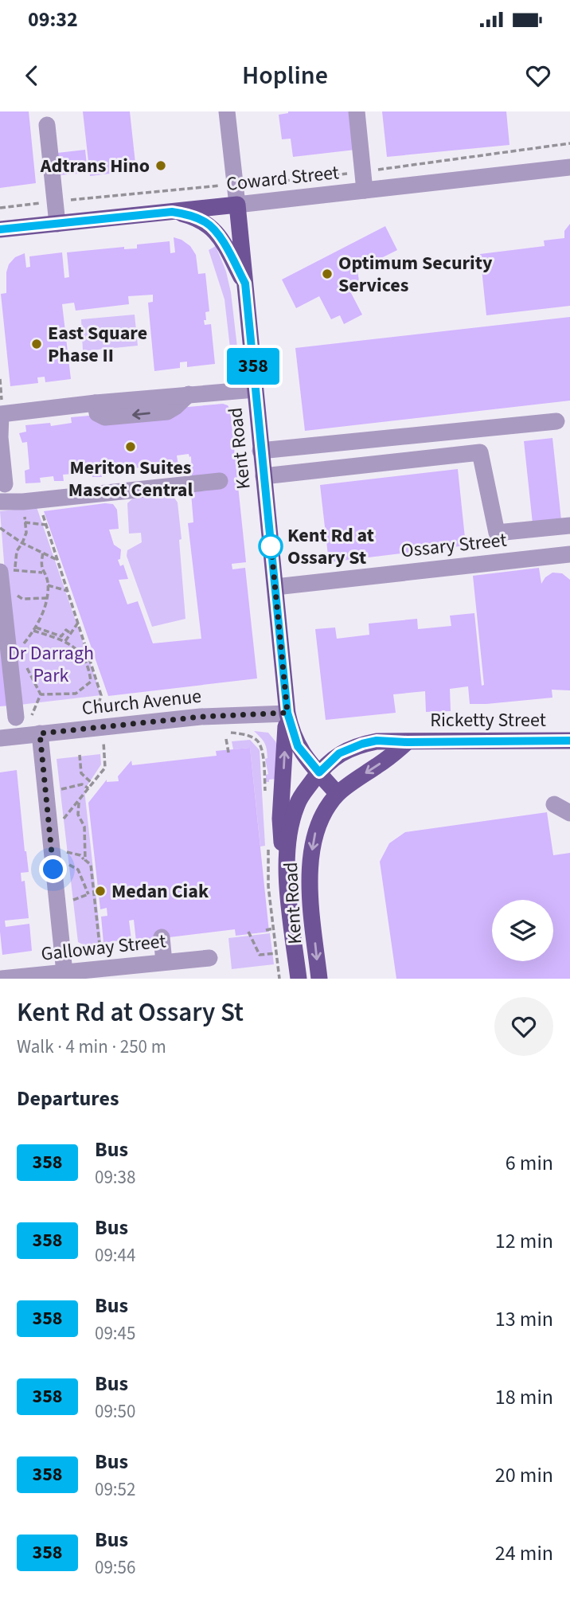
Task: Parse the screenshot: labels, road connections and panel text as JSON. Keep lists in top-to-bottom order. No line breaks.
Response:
{"streets":{"main road":["Coward Street","Kent Road","Ricketty Street"],"street":["Ossary Street","Church Avenue","Galloway Street"]},"crossings":[["Coward Street","Kent Road"],["Kent Road","Ossary Street"],["Kent Road","Church Avenue"],["Kent Road","Ricketty Street"]],"parks":["Dr Darragh Park"],"places":["Adtrans Hino","Optimum Security Services","East Square Phase II","Meriton Suites Mascot Central","Kent Rd at Ossary St","Medan Ciak"],"lines":["bus line 358"],"page":{"status":"09:32","header":"Hopline","on_map":"358","heading":[["Kent Rd at Ossary St","Walk · 4 min · 250 m"],"Departures"],"list":[{"mark":"358","name":"Bus","note":"09:38","value":"6 min"},{"mark":"358","name":"Bus","note":"09:44","value":"12 min"},{"mark":"358","name":"Bus","note":"09:45","value":"13 min"},{"mark":"358","name":"Bus","note":"09:50","value":"18 min"},{"mark":"358","name":"Bus","note":"09:52","value":"20 min"},{"mark":"358","name":"Bus","note":"09:56","value":"24 min"}]}}
